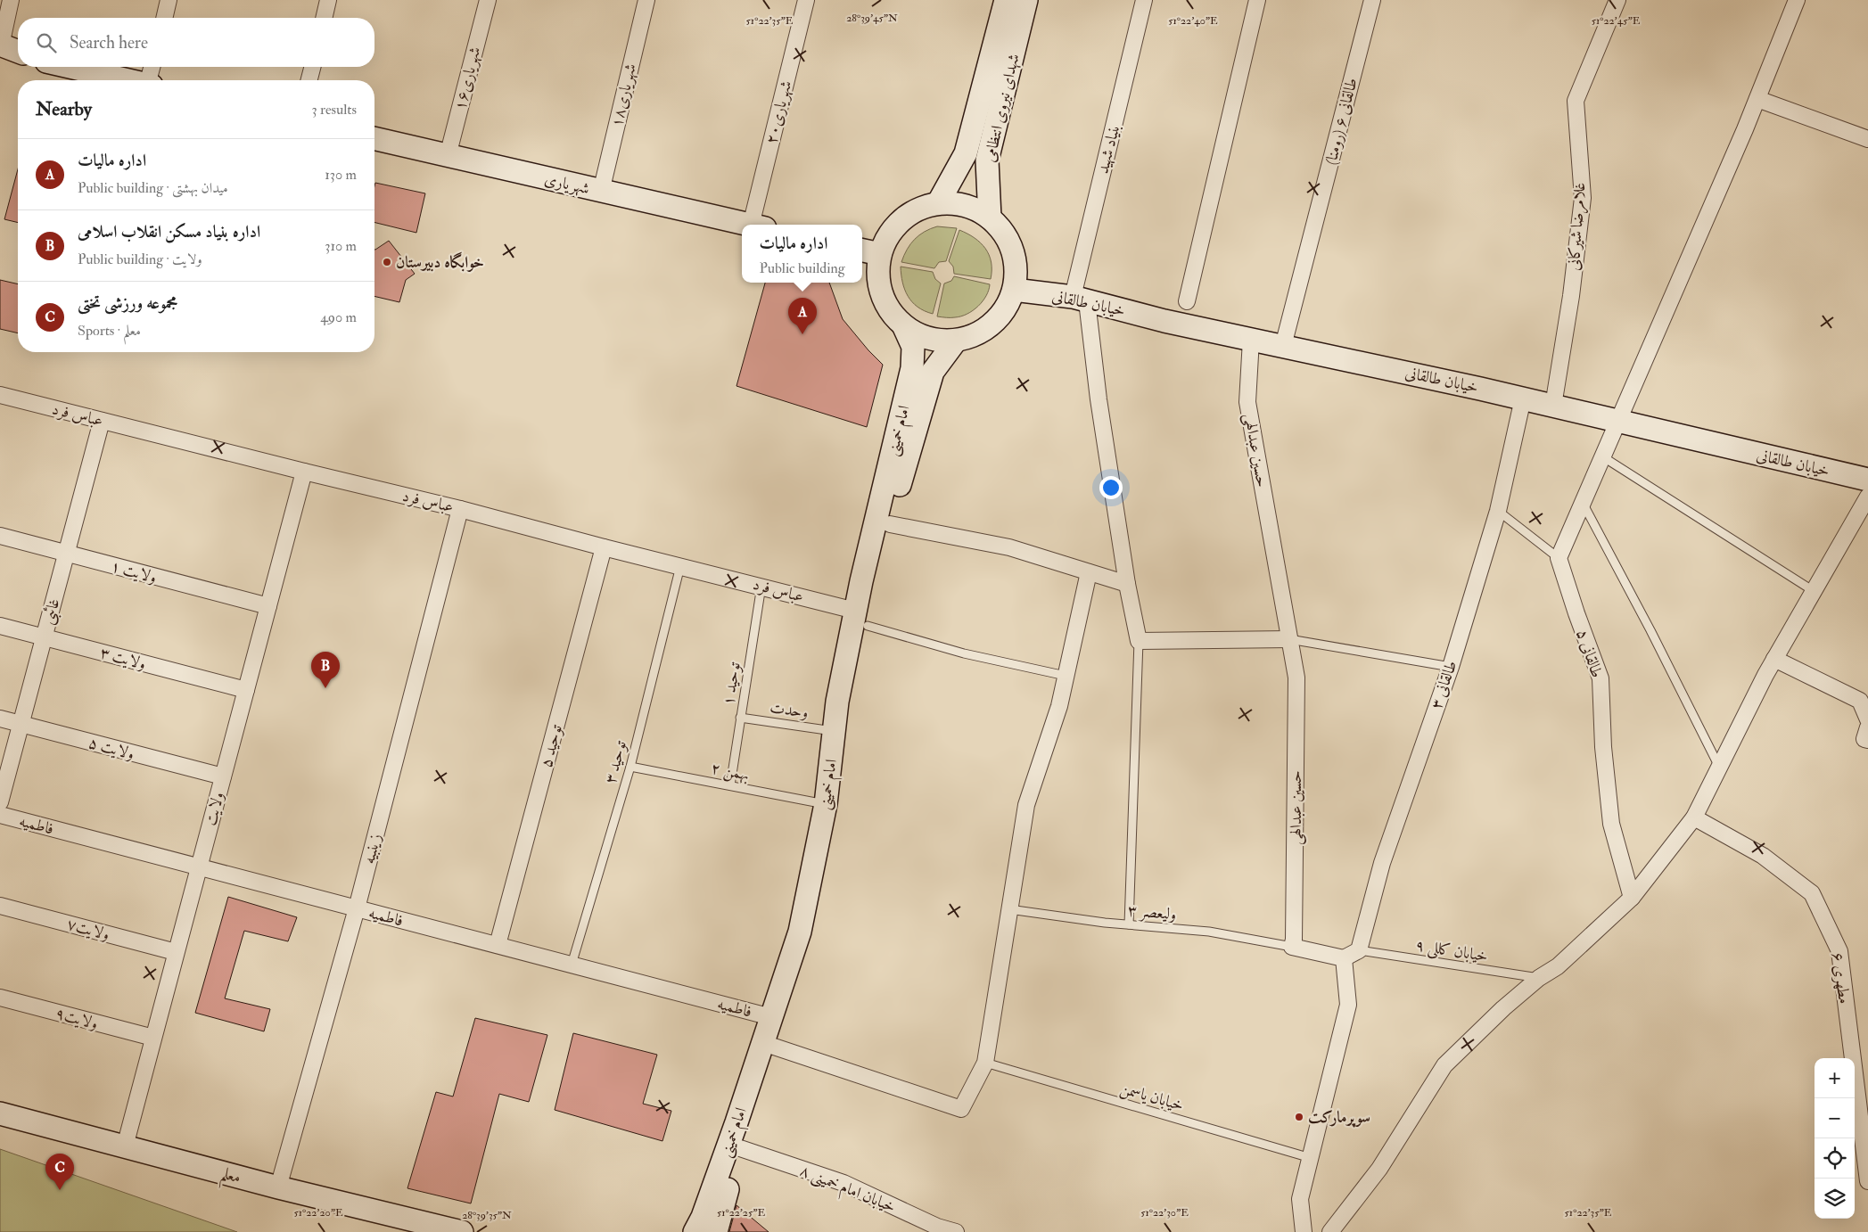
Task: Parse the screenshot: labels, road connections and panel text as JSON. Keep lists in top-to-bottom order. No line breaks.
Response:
{"streets":{"main road":["شهدای نیروی انتظامی","شهریاری","خیابان طالقانی","امام خمینی","معلم"],"street":["شهریاری۱۶","شهریاری۱۸","شهریاری۲۰","طالقانی ۶ (رومنا)","بنیاد شهید","غلامرضا شیرکانی","عباس فرد","حسین عبدالهی","ولایت ۱","غائبی","طالقانی ۵","ولایت ۳","طالقانی ۳","توحید ۵","ولایت ۵","ولایت","فاطمیه","زینبیه","ولایت۷","مطهری ۶","ولایت۹","خیابان امام خمینی ۸"],"lane":["توحید ۱","وحدت","توحید ۳","بهمن ۲","ولیعصر ۳","خیابان کللی ۹","خیابان یاسمن"]},"crossings":[["شهریاری۱۶","شهریاری"],["شهریاری۱۸","شهریاری"],["شهدای نیروی انتظامی","خیابان طالقانی"],["شهدای نیروی انتظامی","امام خمینی"],["طالقانی ۶ (رومنا)","خیابان طالقانی"],["بنیاد شهید","خیابان طالقانی"],["غلامرضا شیرکانی","خیابان طالقانی"],["خیابان طالقانی","امام خمینی"],["خیابان طالقانی","حسین عبدالهی"],["خیابان طالقانی","طالقانی ۳"],["عباس فرد","امام خمینی"],["عباس فرد","غائبی"],["عباس فرد","توحید ۱"],["عباس فرد","توحید ۵"],["عباس فرد","توحید ۳"],["عباس فرد","ولایت"],["عباس فرد","زینبیه"],["امام خمینی","وحدت"],["امام خمینی","بهمن ۲"],["امام خمینی","فاطمیه"],["امام خمینی","خیابان امام خمینی ۸"],["حسین عبدالهی","ولیعصر ۳"],["ولایت ۱","غائبی"],["ولایت ۱","ولایت"],["غائبی","ولایت ۳"],["غائبی","ولایت ۵"],["ولایت ۳","ولایت"],["توحید ۱","وحدت"],["توحید ۱","بهمن ۲"],["طالقانی ۳","خیابان کللی ۹"],["توحید ۵","فاطمیه"],["ولایت ۵","ولایت"],["توحید ۳","بهمن ۲"],["توحید ۳","فاطمیه"],["ولایت","فاطمیه"],["ولایت","ولایت۷"],["ولایت","ولایت۹"],["ولایت","معلم"],["فاطمیه","زینبیه"],["زینبیه","معلم"]],"places":["خوابگاه دبیرستان","سوپرمارکت"],"page":{"search":"Search here","heading":["Nearby","3 results"],"list":[{"mark":"A","name":"اداره مالیات","note":"Public building · میدان بهشتی","value":"130 m"},{"mark":"B","name":"اداره بنیاد مسکن انقلاب اسلامی","note":"Public building · ولایت","value":"310 m"},{"mark":"C","name":"مجموعه ورزشی تختی","note":"Sports · معلم","value":"490 m"}],"popup":["اداره مالیات","Public building"],"pins":["A","B","C"],"map_buttons":["+","−"]},"coordinates":["28°39'45\"N","51°22'35\"E","51°22'40\"E","51°22'45\"E","51°22'20\"E","51°22'25\"E","51°22'30\"E","28°39'35\"N"]}
